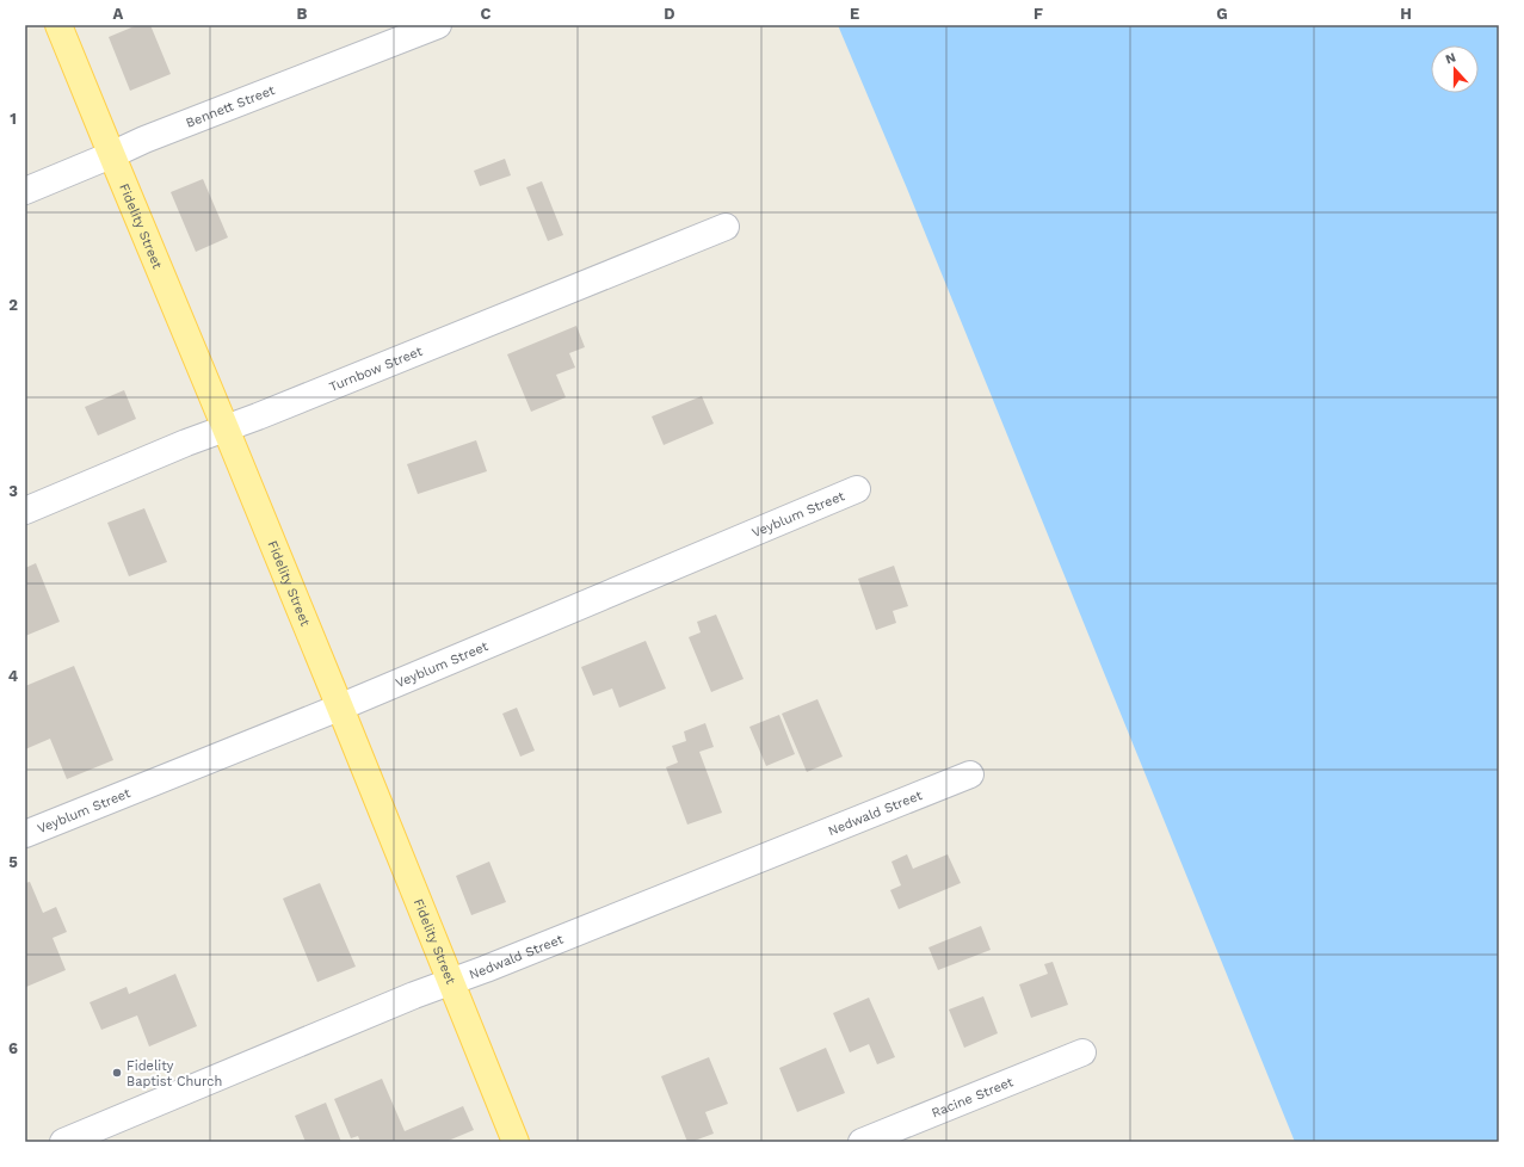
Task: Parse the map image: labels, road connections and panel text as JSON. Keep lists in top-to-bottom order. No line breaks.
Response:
{"streets":{"main road":["Fidelity Street"],"street":["Bennett Street","Turnbow Street","Veyblum Street","Nedwald Street","Racine Street"]},"crossings":[["Bennett Street","Fidelity Street"],["Fidelity Street","Turnbow Street"],["Fidelity Street","Veyblum Street"],["Fidelity Street","Nedwald Street"]],"places":["Fidelity Baptist Church"],"north":"top","grid":{"columns":["A","B","C","D","E","F","G","H"],"rows":["1","2","3","4","5","6"]}}
